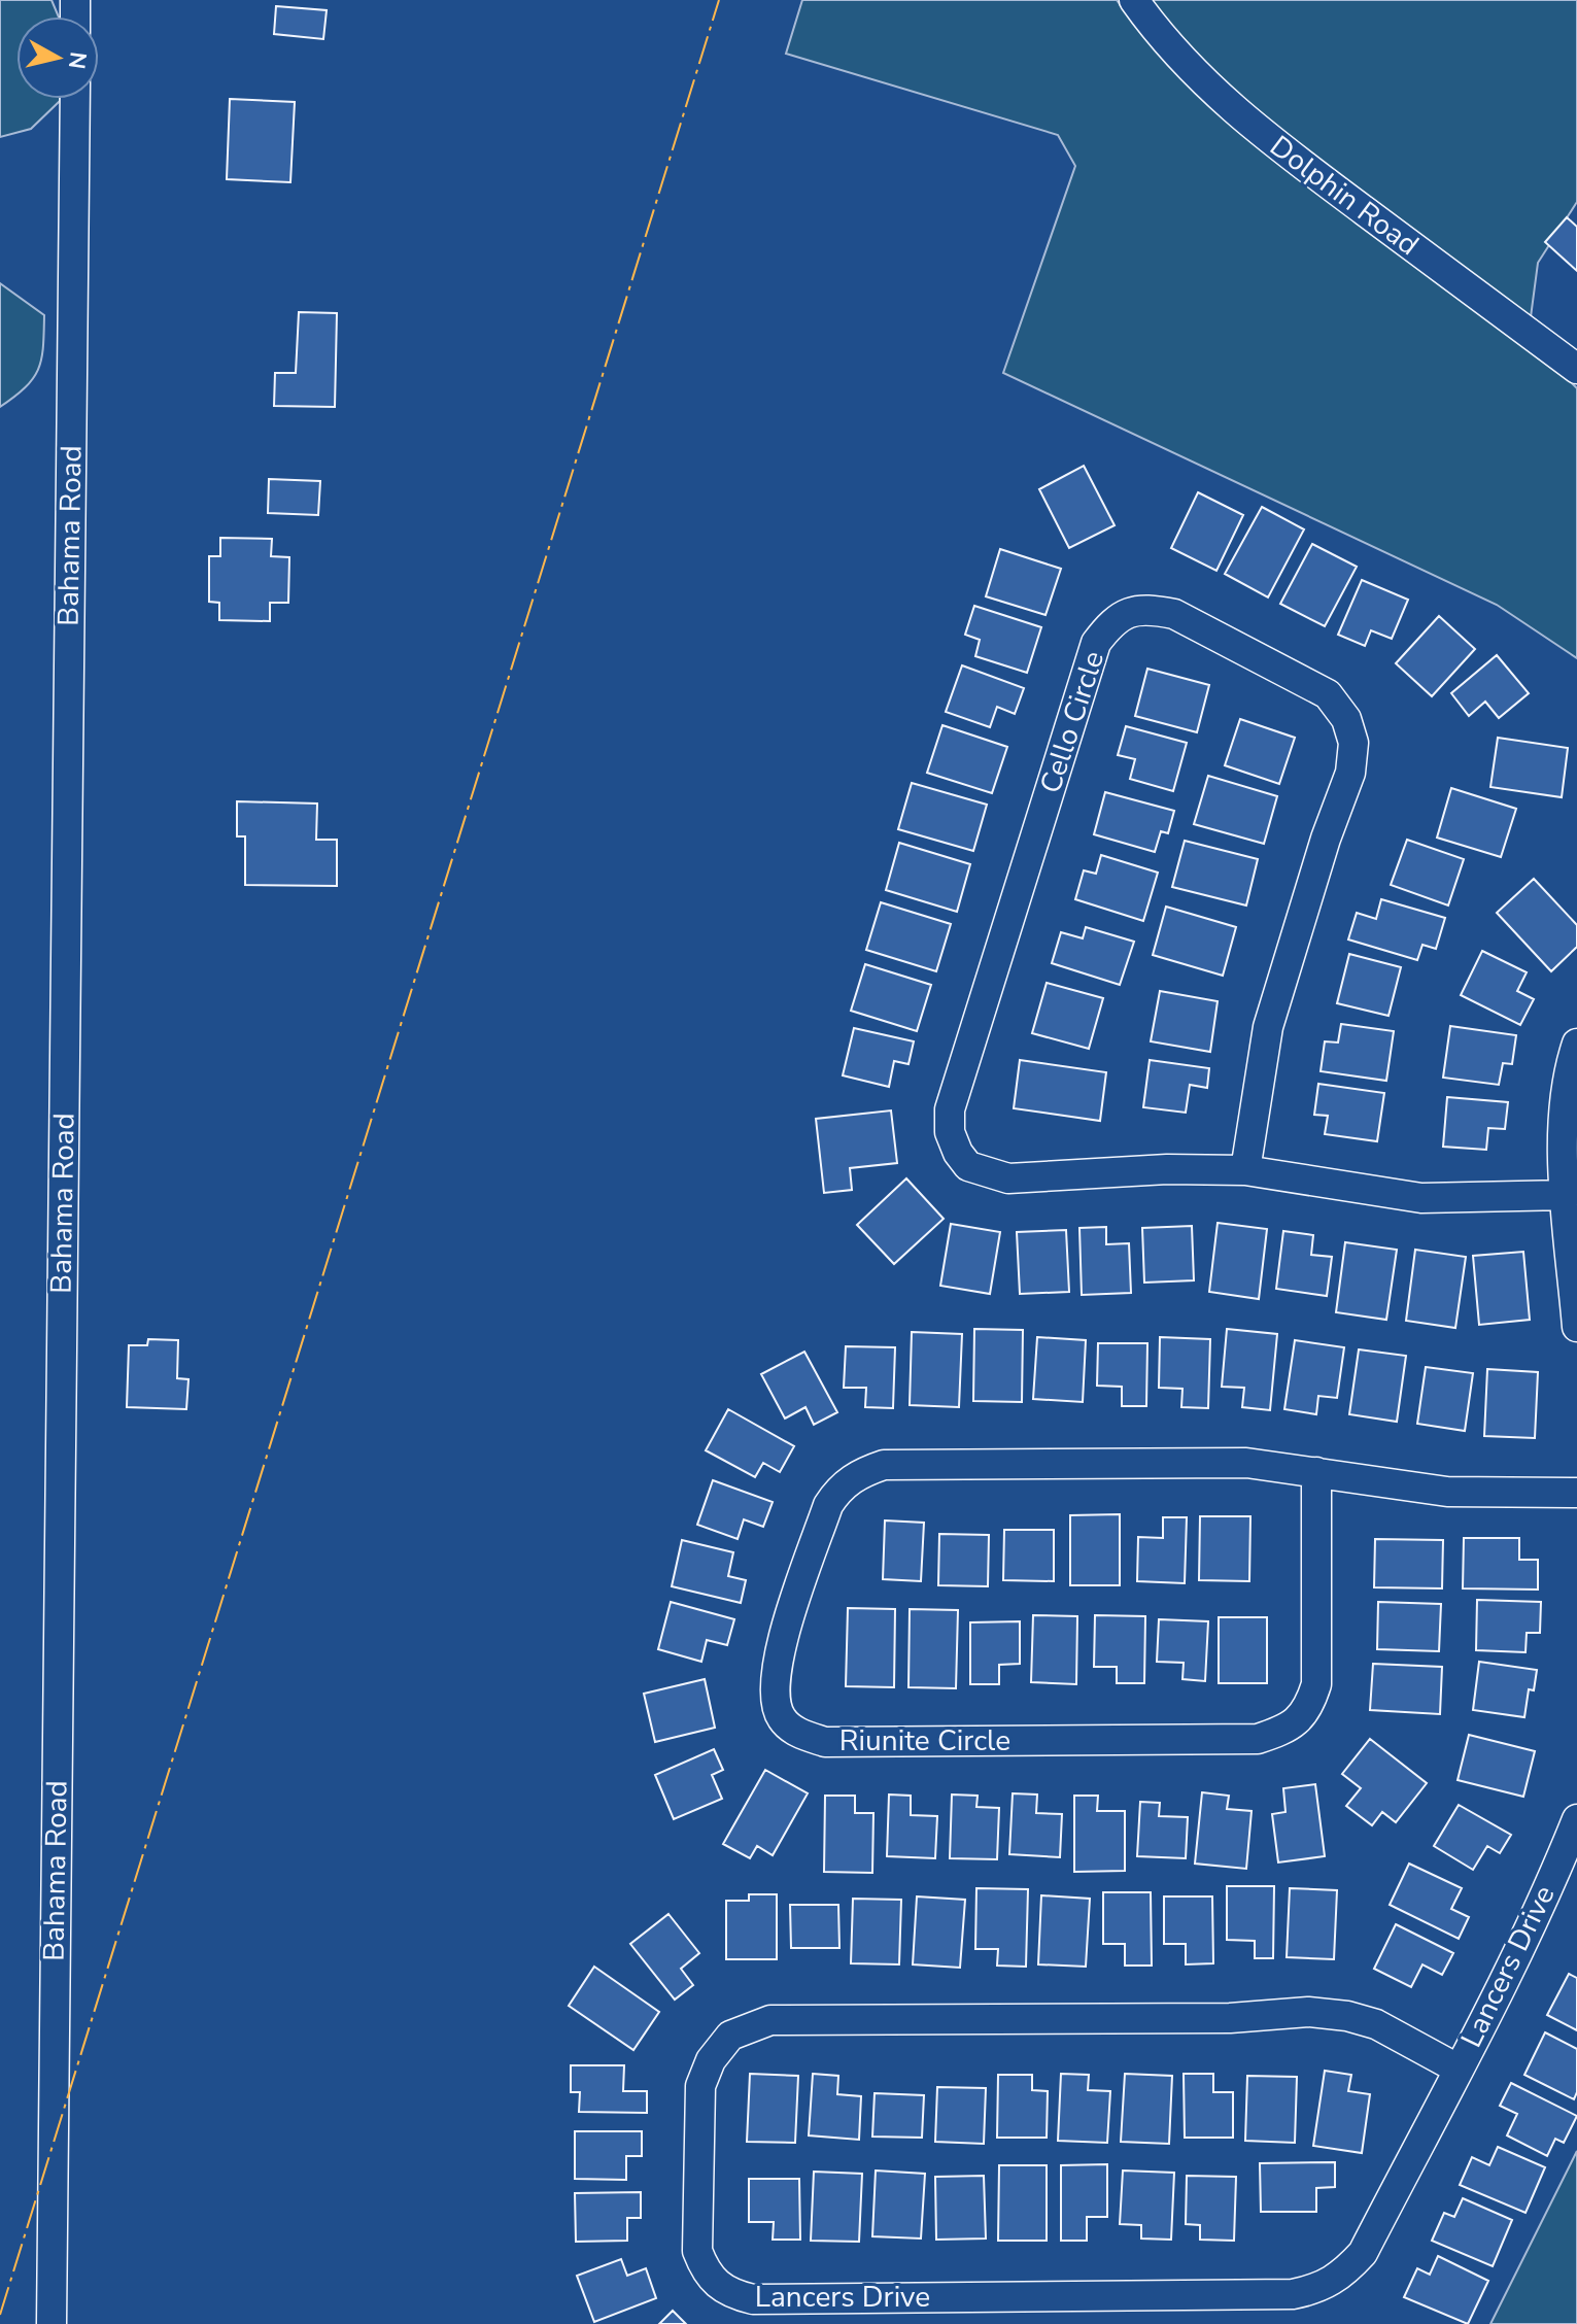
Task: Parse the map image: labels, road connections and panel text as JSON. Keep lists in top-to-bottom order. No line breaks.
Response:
{"streets":{"street":["Dolphin Road","Bahama Road","Cello Circle","Riunite Circle","Lancers Drive"]},"north":"right"}
